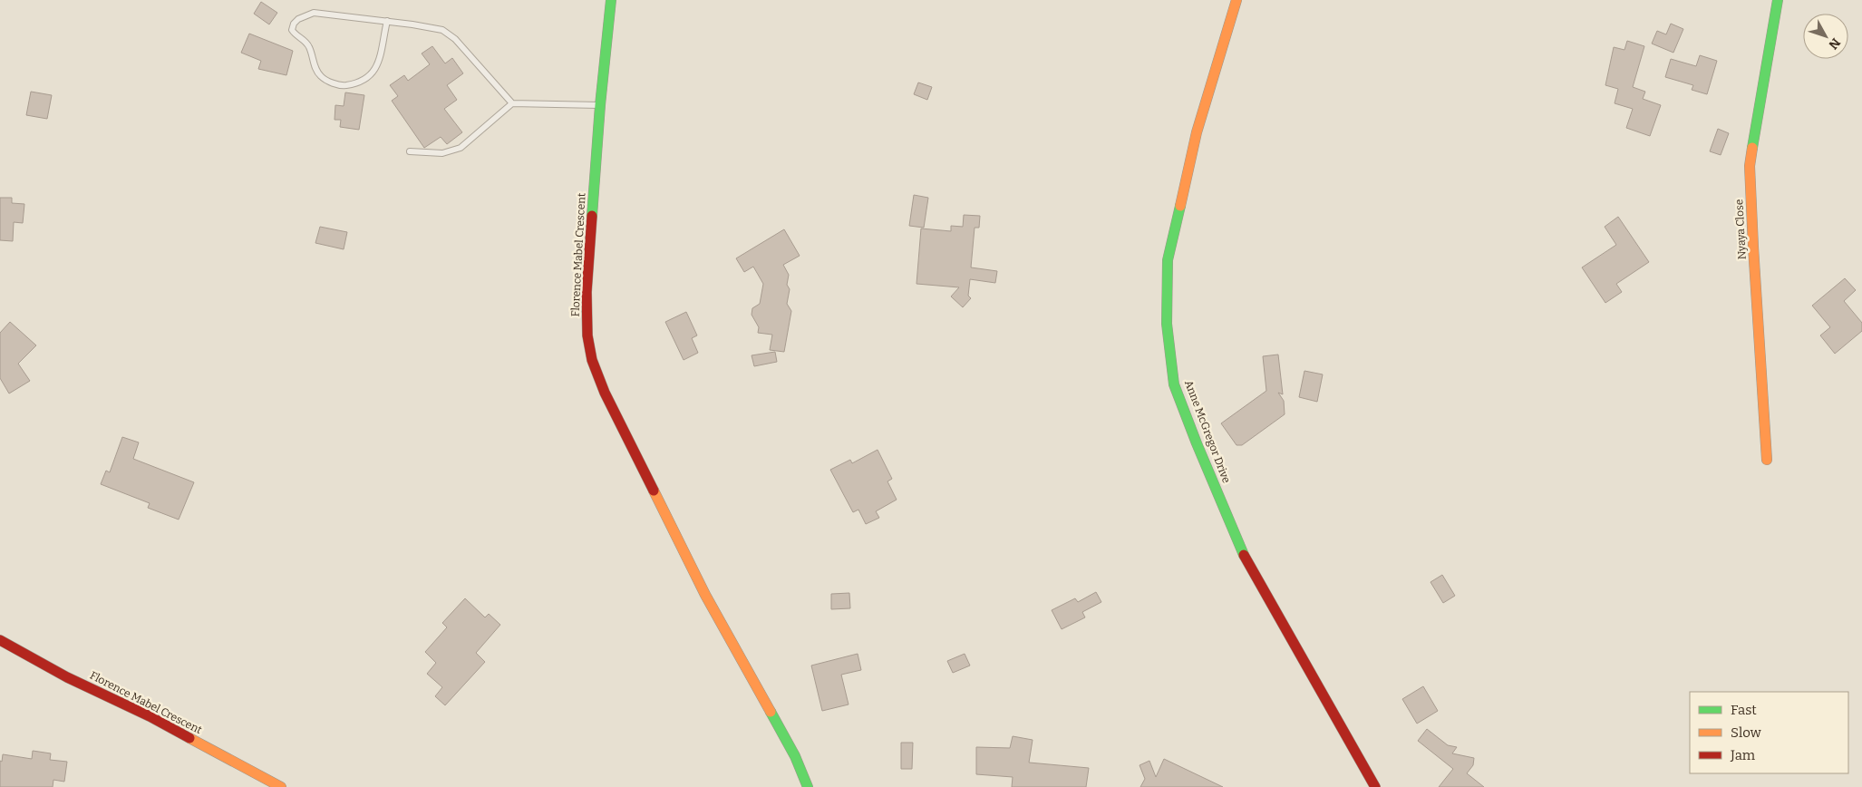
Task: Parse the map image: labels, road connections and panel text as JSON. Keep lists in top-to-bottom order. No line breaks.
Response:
{"streets":{"street":["Nyaya Close","Florence Mabel Crescent","Anne McGregor Drive"]},"legend":["Fast","Slow","Jam"],"north":"bottom right"}
